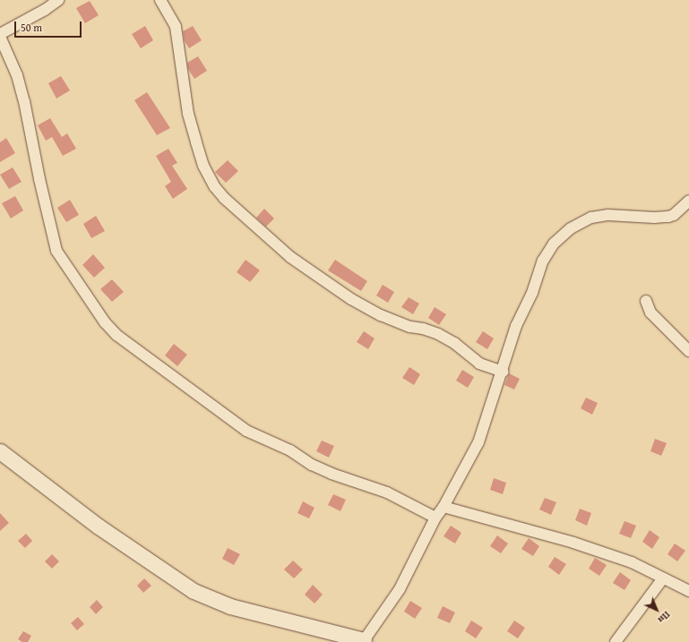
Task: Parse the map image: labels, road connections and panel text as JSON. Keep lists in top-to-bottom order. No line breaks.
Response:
{"scale_bar":"50 m","north":"bottom right"}
